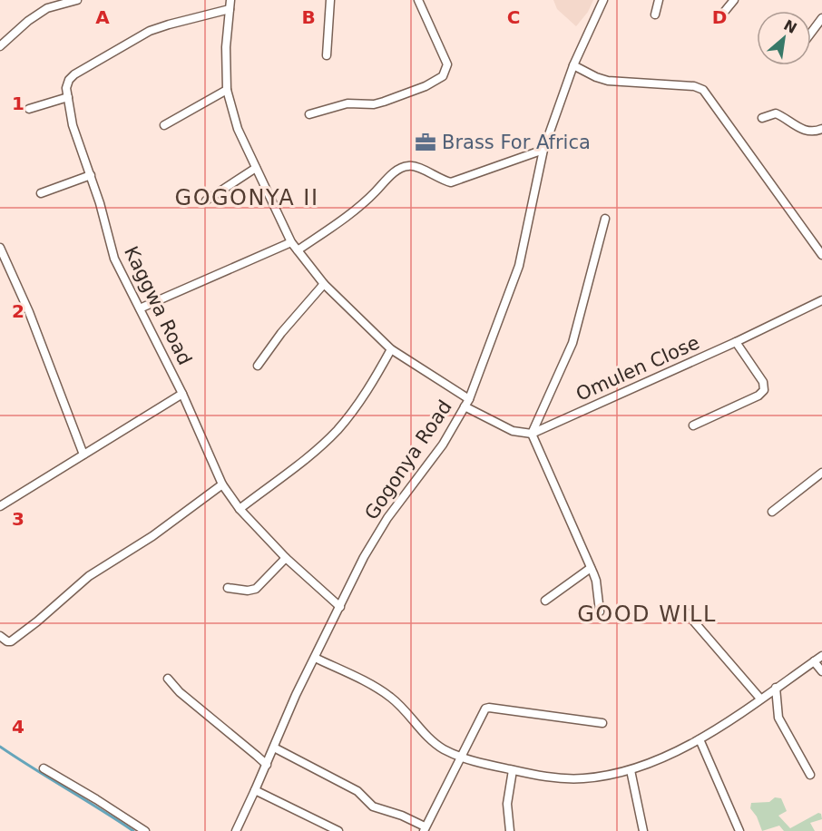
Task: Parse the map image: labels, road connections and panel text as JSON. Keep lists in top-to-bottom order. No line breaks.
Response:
{"streets":{"street":["Kaggwa Road","Omulen Close","Gogonya Road"]},"crossings":[["Kaggwa Road","Gogonya Road"]],"districts":["GOGONYA II","GOOD WILL"],"places":{"office":["Brass For Africa"]},"north":"top right","grid":{"columns":["A","B","C","D"],"rows":["1","2","3","4"]}}
